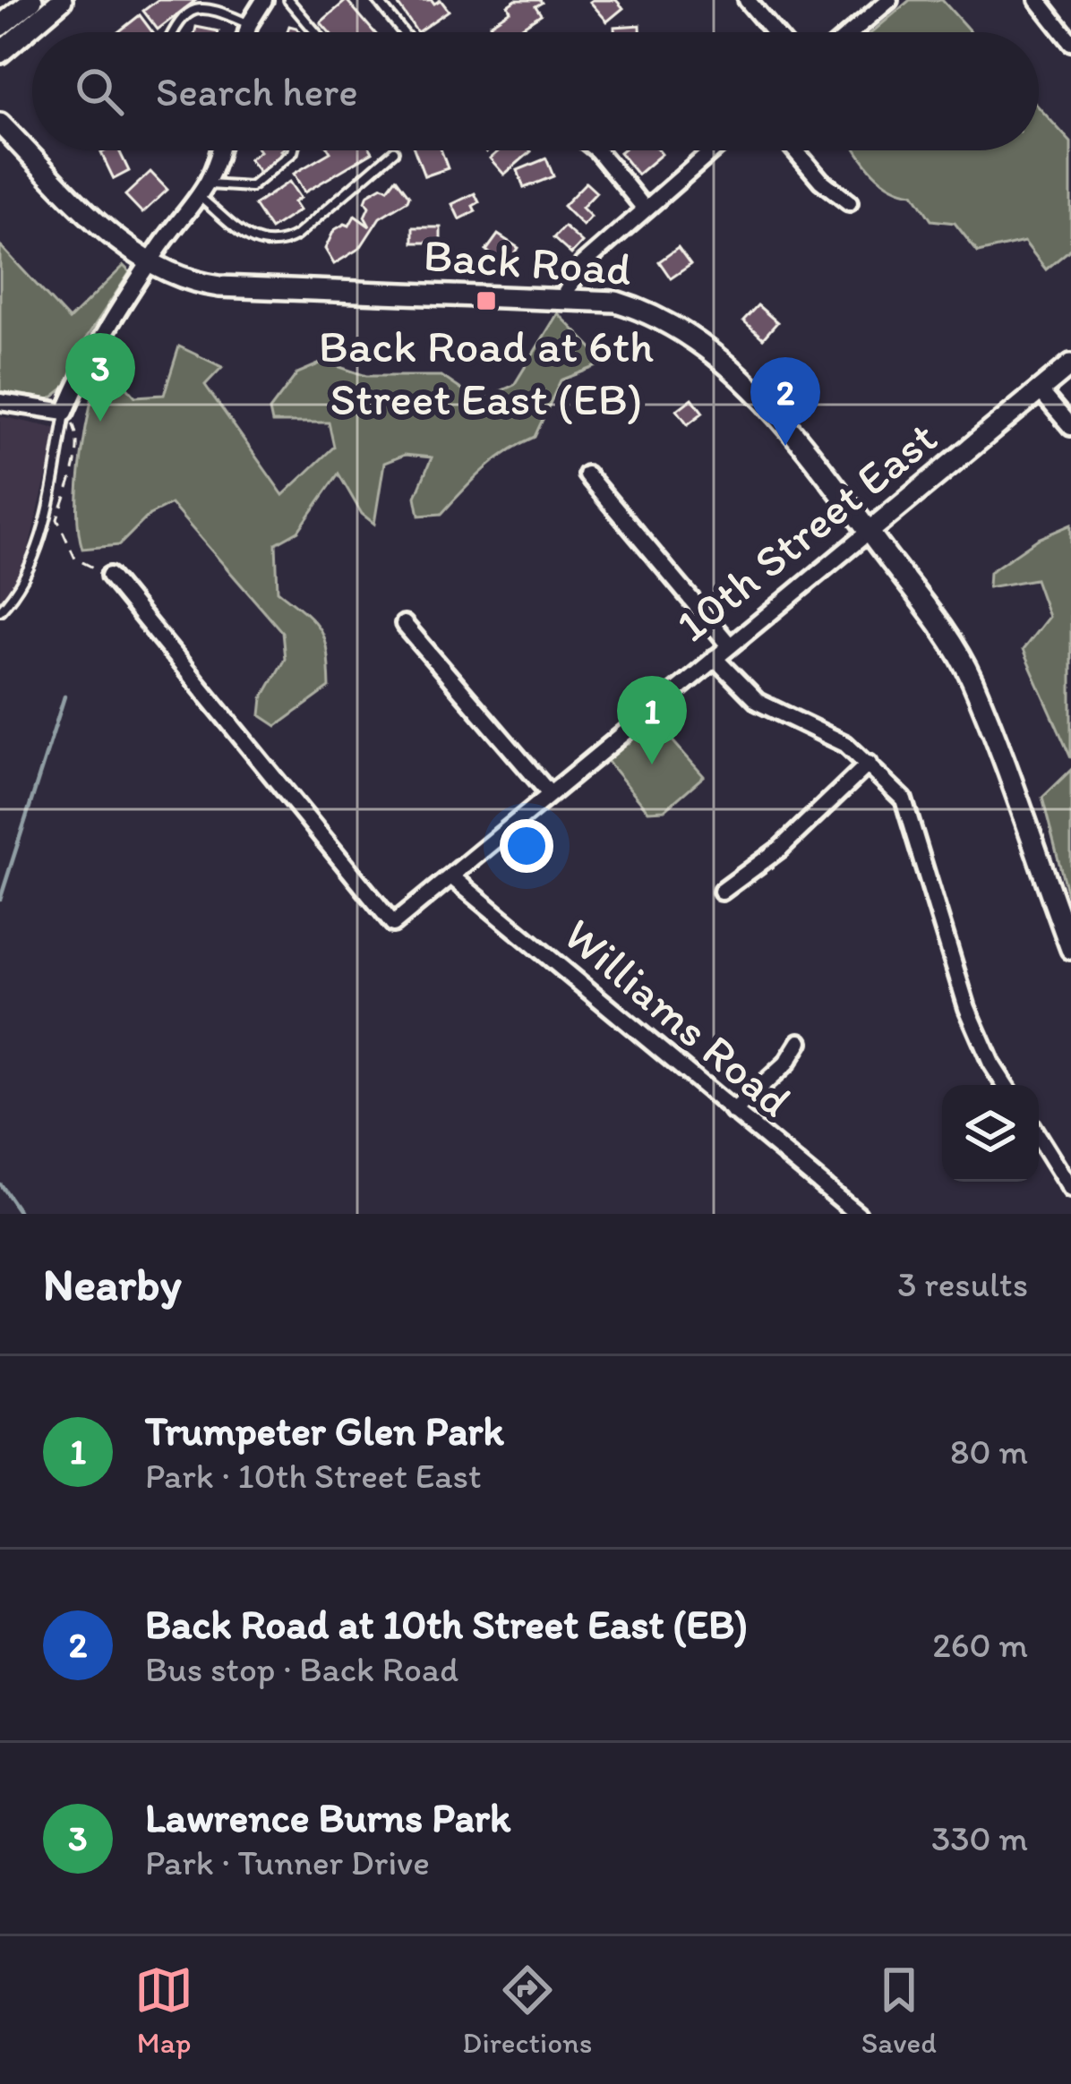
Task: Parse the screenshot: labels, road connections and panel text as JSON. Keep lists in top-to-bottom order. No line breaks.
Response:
{"streets":{"street":["Back Road","10th Street East","Williams Road"]},"crossings":[["Back Road","10th Street East"],["10th Street East","Williams Road"]],"places":{"transit":["Back Road at 6th Street East (EB)"]},"page":{"search":"Search here","pins":["3","2","1"],"heading":["Nearby","3 results"],"list":[{"mark":"1","name":"Trumpeter Glen Park","note":"Park · 10th Street East","value":"80 m"},{"mark":"2","name":"Back Road at 10th Street East (EB)","note":"Bus stop · Back Road","value":"260 m"},{"mark":"3","name":"Lawrence Burns Park","note":"Park · Tunner Drive","value":"330 m"}],"nav":["Map","Directions","Saved"]}}
